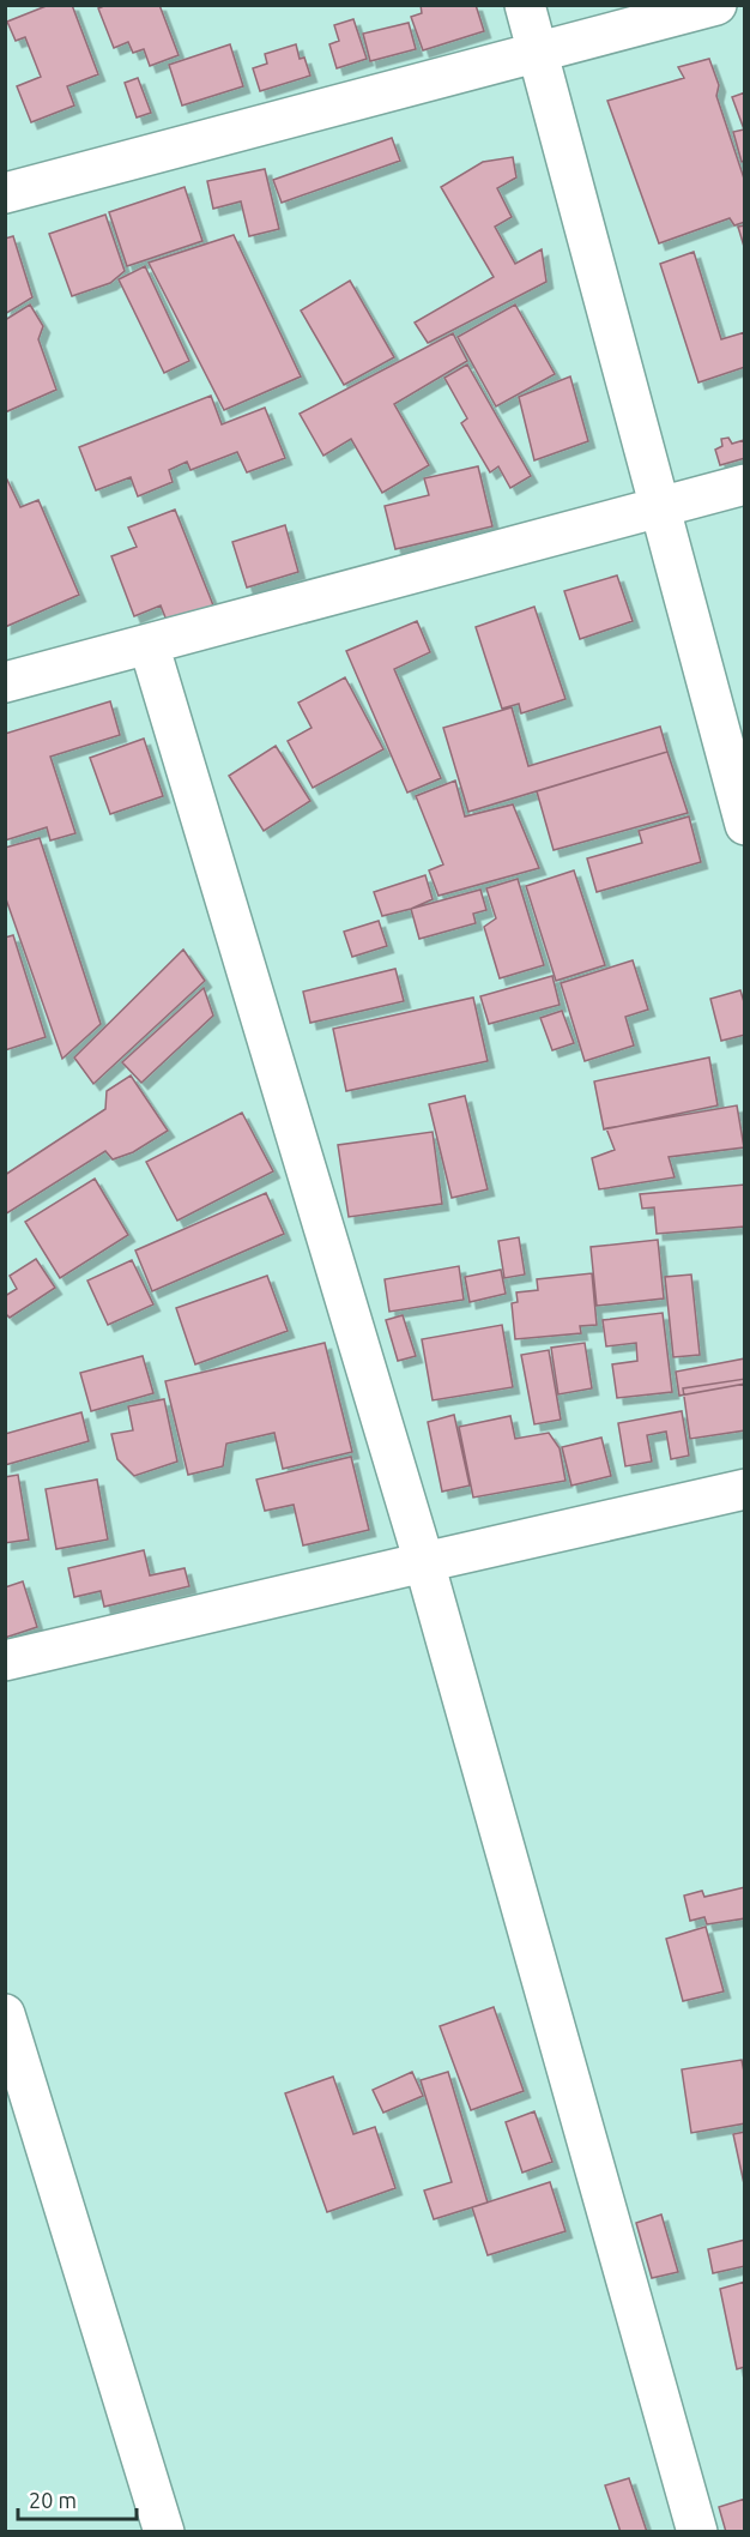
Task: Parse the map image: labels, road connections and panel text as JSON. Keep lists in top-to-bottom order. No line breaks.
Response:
{"scale_bar":"20 m"}
